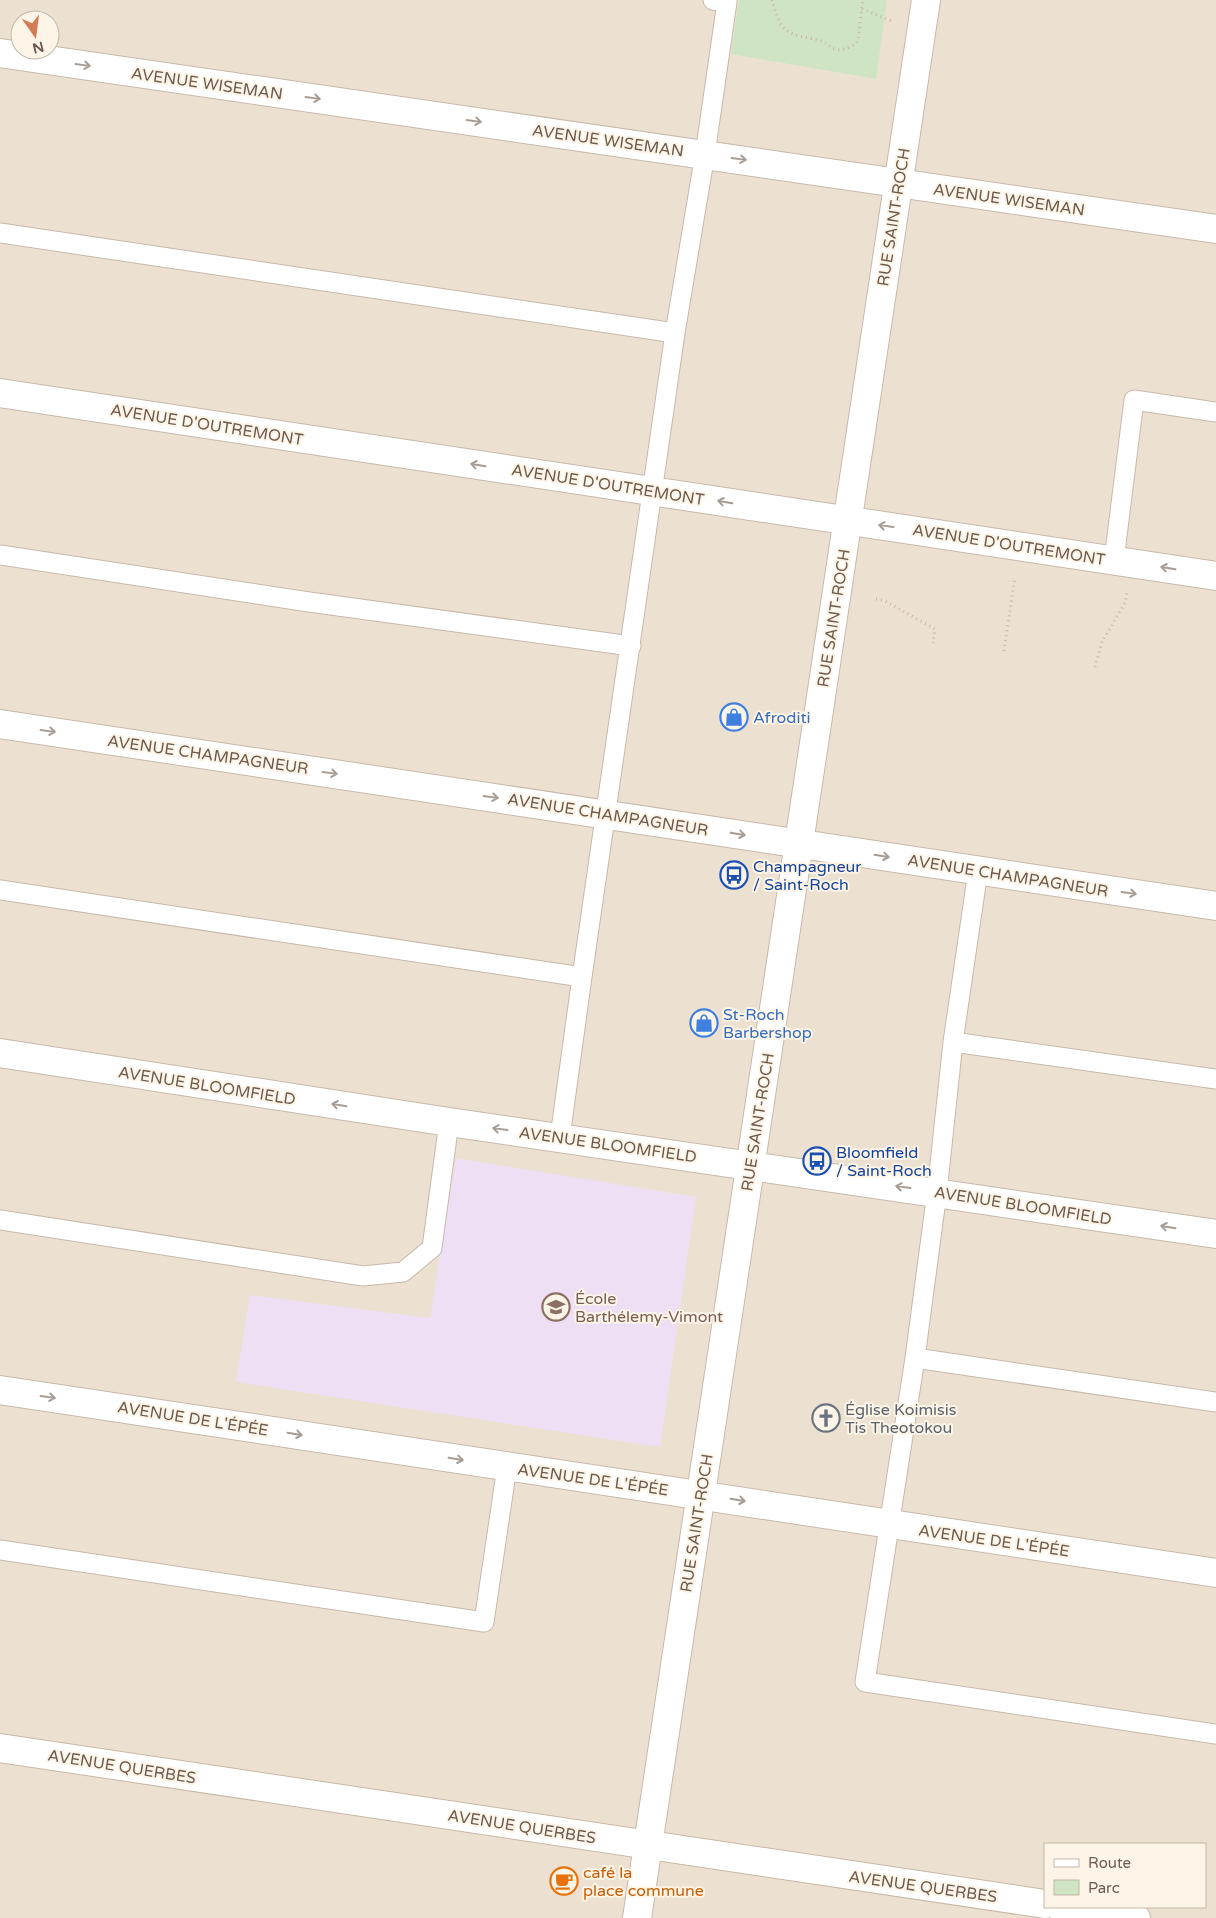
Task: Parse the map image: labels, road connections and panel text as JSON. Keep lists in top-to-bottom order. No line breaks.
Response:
{"streets":{"street":["AVENUE WISEMAN","RUE SAINT-ROCH","AVENUE D'OUTREMONT","AVENUE CHAMPAGNEUR","AVENUE BLOOMFIELD","AVENUE DE L'ÉPÉE","AVENUE QUERBES"]},"crossings":[["AVENUE WISEMAN","RUE SAINT-ROCH"],["RUE SAINT-ROCH","AVENUE D'OUTREMONT"],["RUE SAINT-ROCH","AVENUE CHAMPAGNEUR"],["RUE SAINT-ROCH","AVENUE BLOOMFIELD"],["RUE SAINT-ROCH","AVENUE DE L'ÉPÉE"],["RUE SAINT-ROCH","AVENUE QUERBES"]],"one_way":["AVENUE WISEMAN","AVENUE D'OUTREMONT","AVENUE CHAMPAGNEUR","AVENUE BLOOMFIELD","AVENUE DE L'ÉPÉE"],"places":{"shop":["Afroditi","St-Roch Barbershop"],"bus stop":["Champagneur / Saint-Roch","Bloomfield / Saint-Roch"],"school or university":["École Barthélemy-Vimont"],"church":["Église Koimisis Tis Theotokou"],"cafe":["café la place commune"]},"legend":["Route","Parc"],"north":"bottom"}
